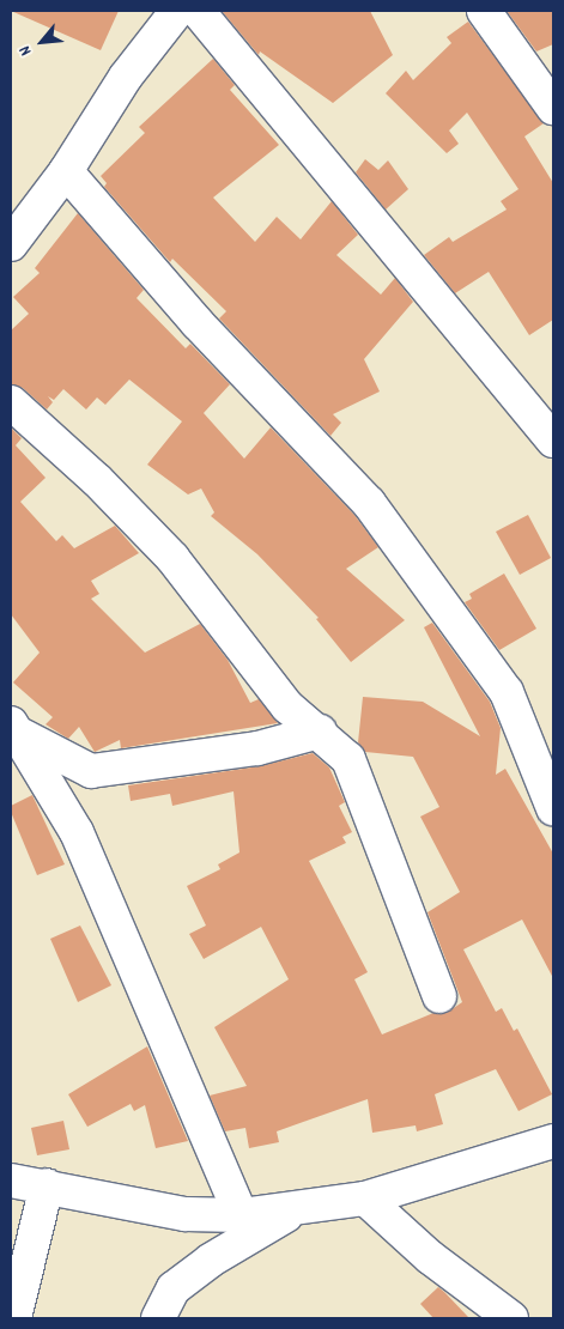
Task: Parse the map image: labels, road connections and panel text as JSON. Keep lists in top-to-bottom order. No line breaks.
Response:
{"north":"bottom left"}
